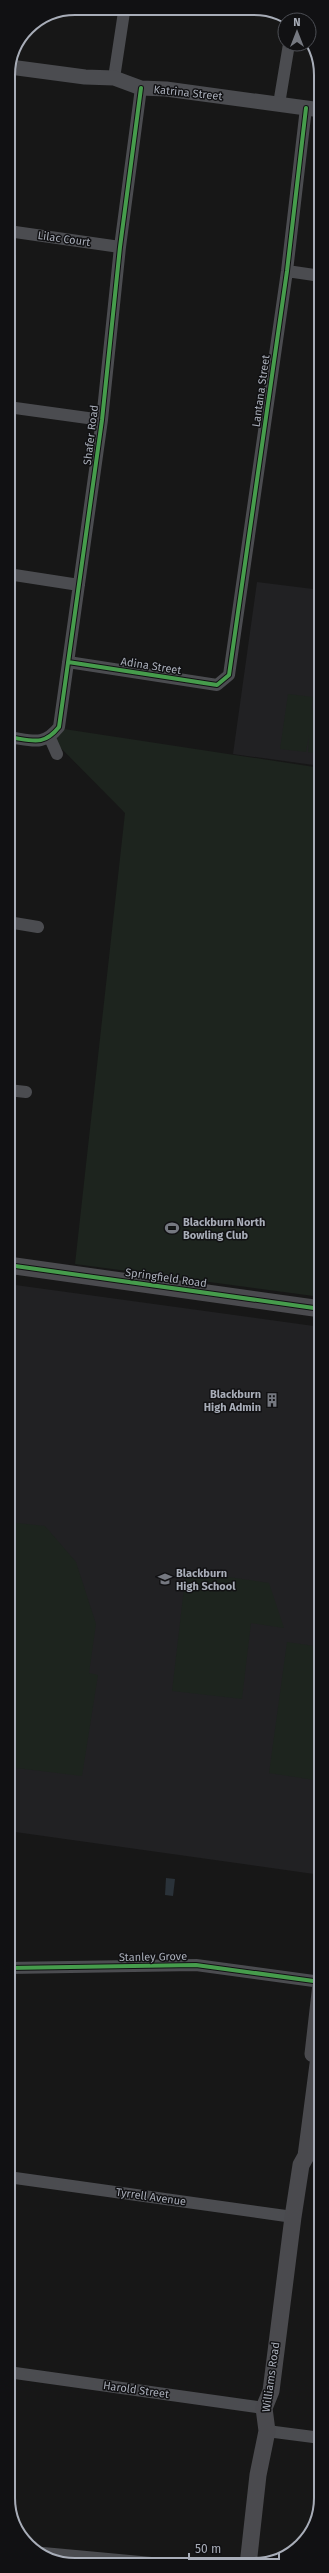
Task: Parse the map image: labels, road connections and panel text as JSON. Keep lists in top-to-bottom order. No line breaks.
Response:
{"streets":{"main road":["Springfield Road","Williams Road"],"street":["Katrina Street","Lilac Court","Lantana Street","Shafer Road","Adina Street","Stanley Grove","Tyrrell Avenue","Harold Street"]},"crossings":[["Katrina Street","Lantana Street"],["Katrina Street","Shafer Road"],["Lilac Court","Shafer Road"],["Lantana Street","Adina Street"],["Shafer Road","Adina Street"],["Tyrrell Avenue","Williams Road"],["Williams Road","Harold Street"]],"places":{"sports":["Blackburn North Bowling Club"],"building":["Blackburn High Admin"],"school or university":["Blackburn High School"]},"scale_bar":"50 m","north":"top"}
